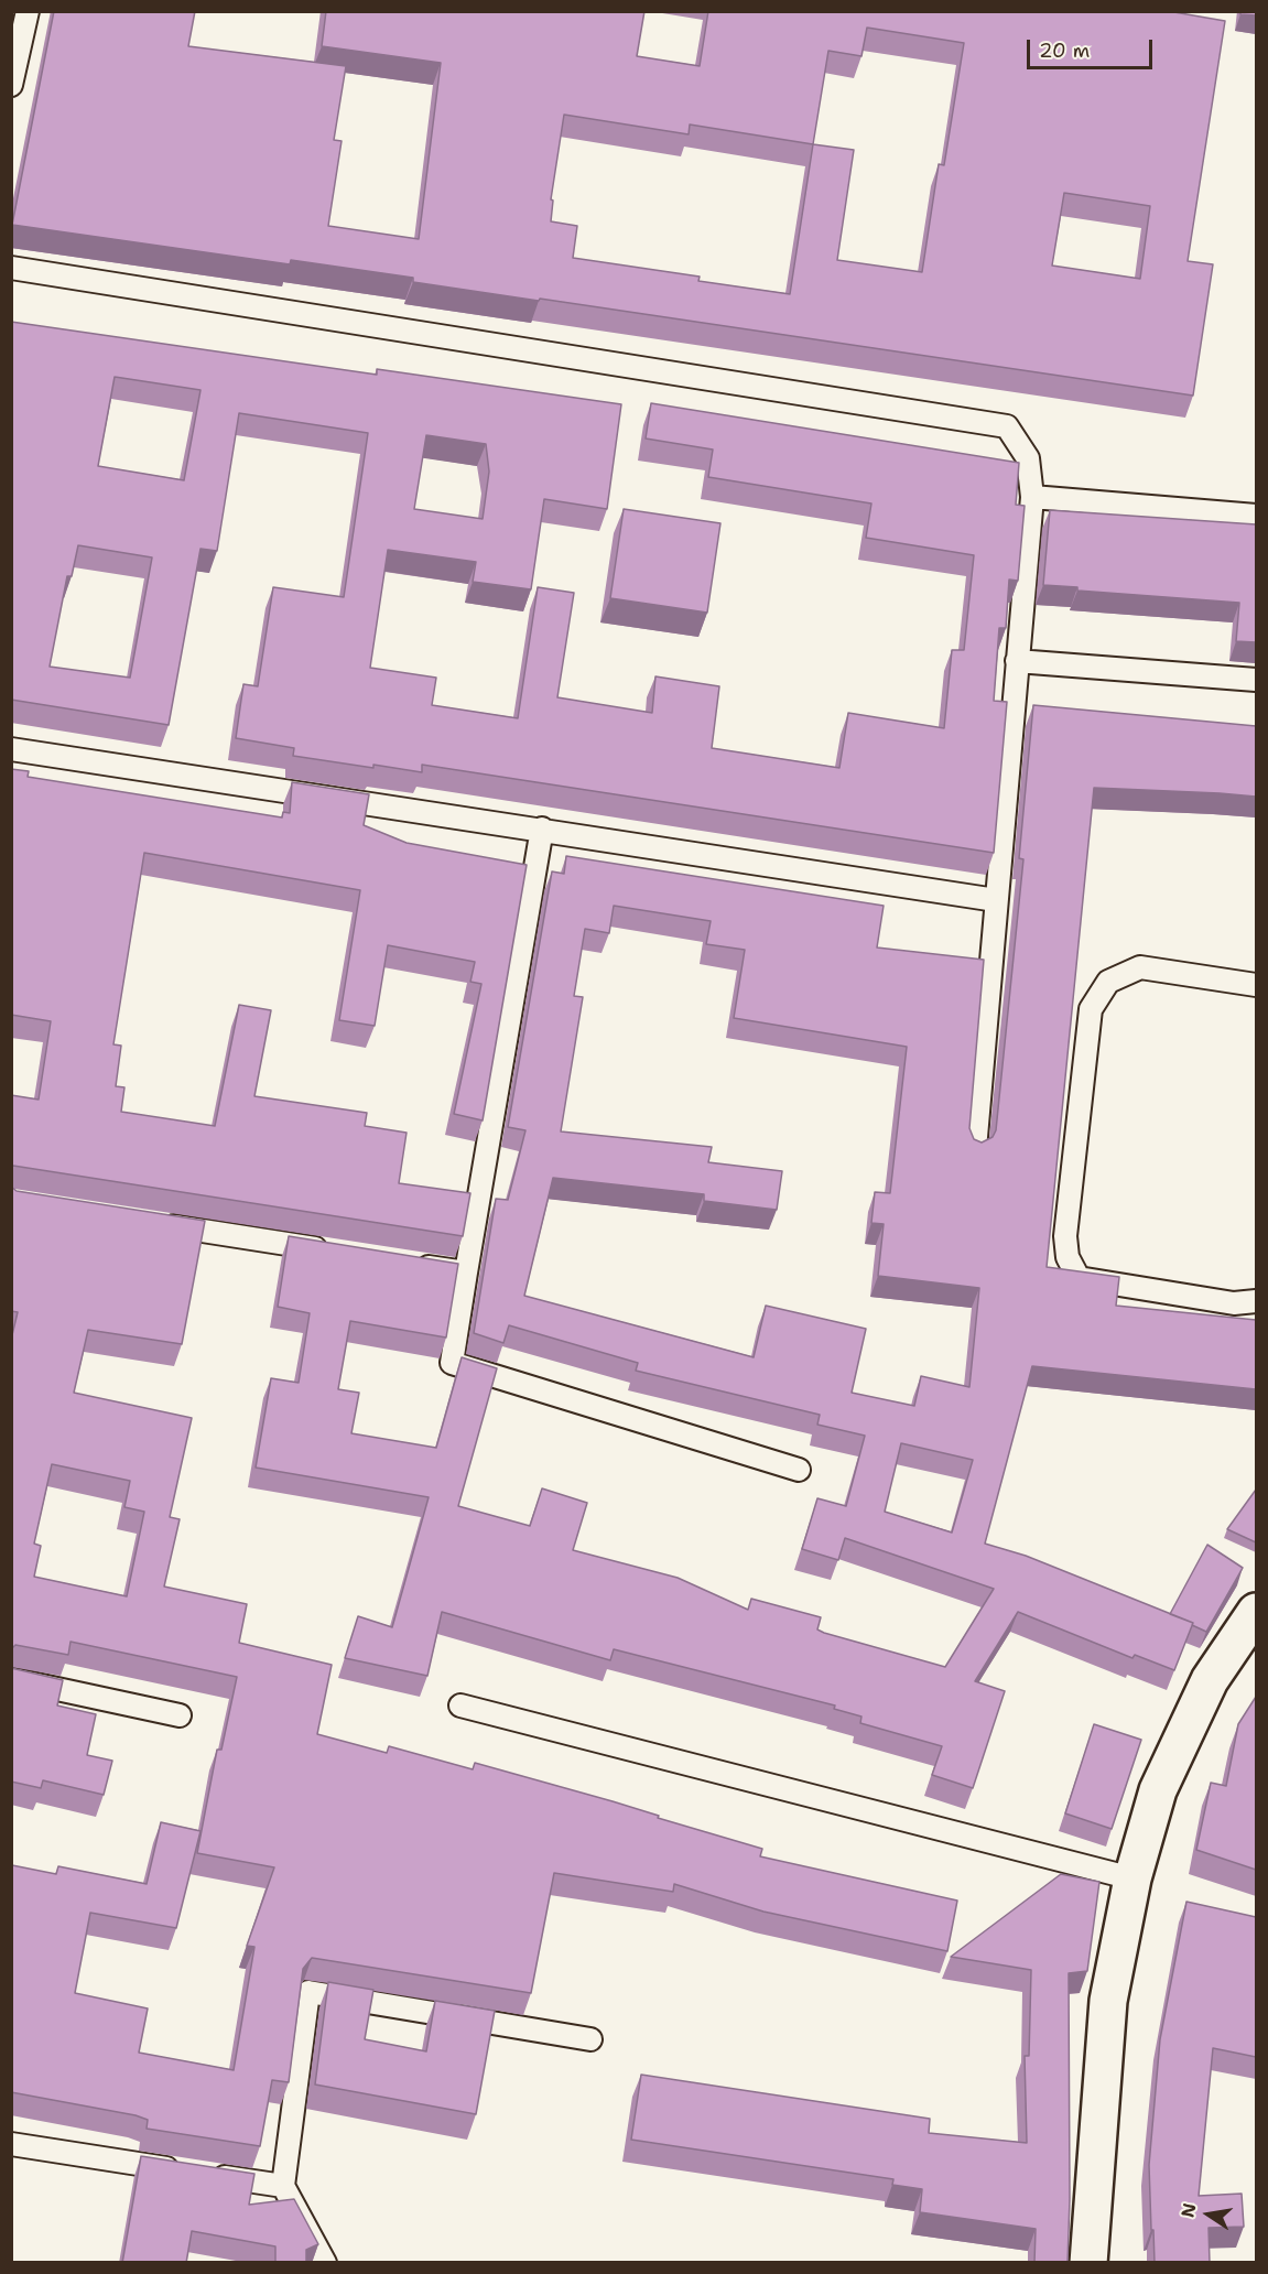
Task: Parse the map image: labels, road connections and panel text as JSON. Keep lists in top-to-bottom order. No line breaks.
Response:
{"scale_bar":"20 m","north":"left"}
